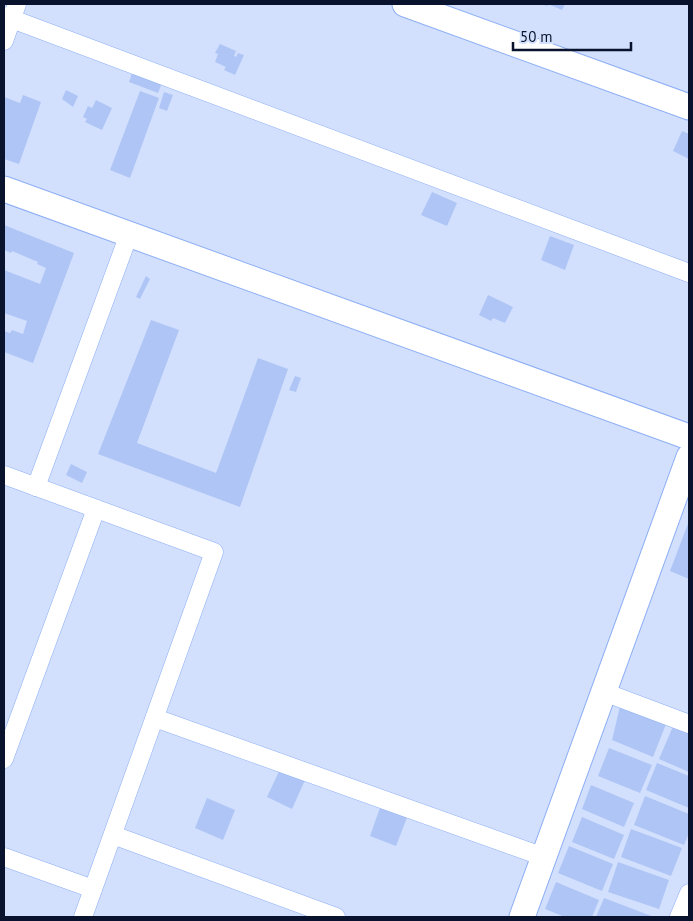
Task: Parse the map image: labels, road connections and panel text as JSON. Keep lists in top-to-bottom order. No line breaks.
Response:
{"scale_bar":"50 m"}
